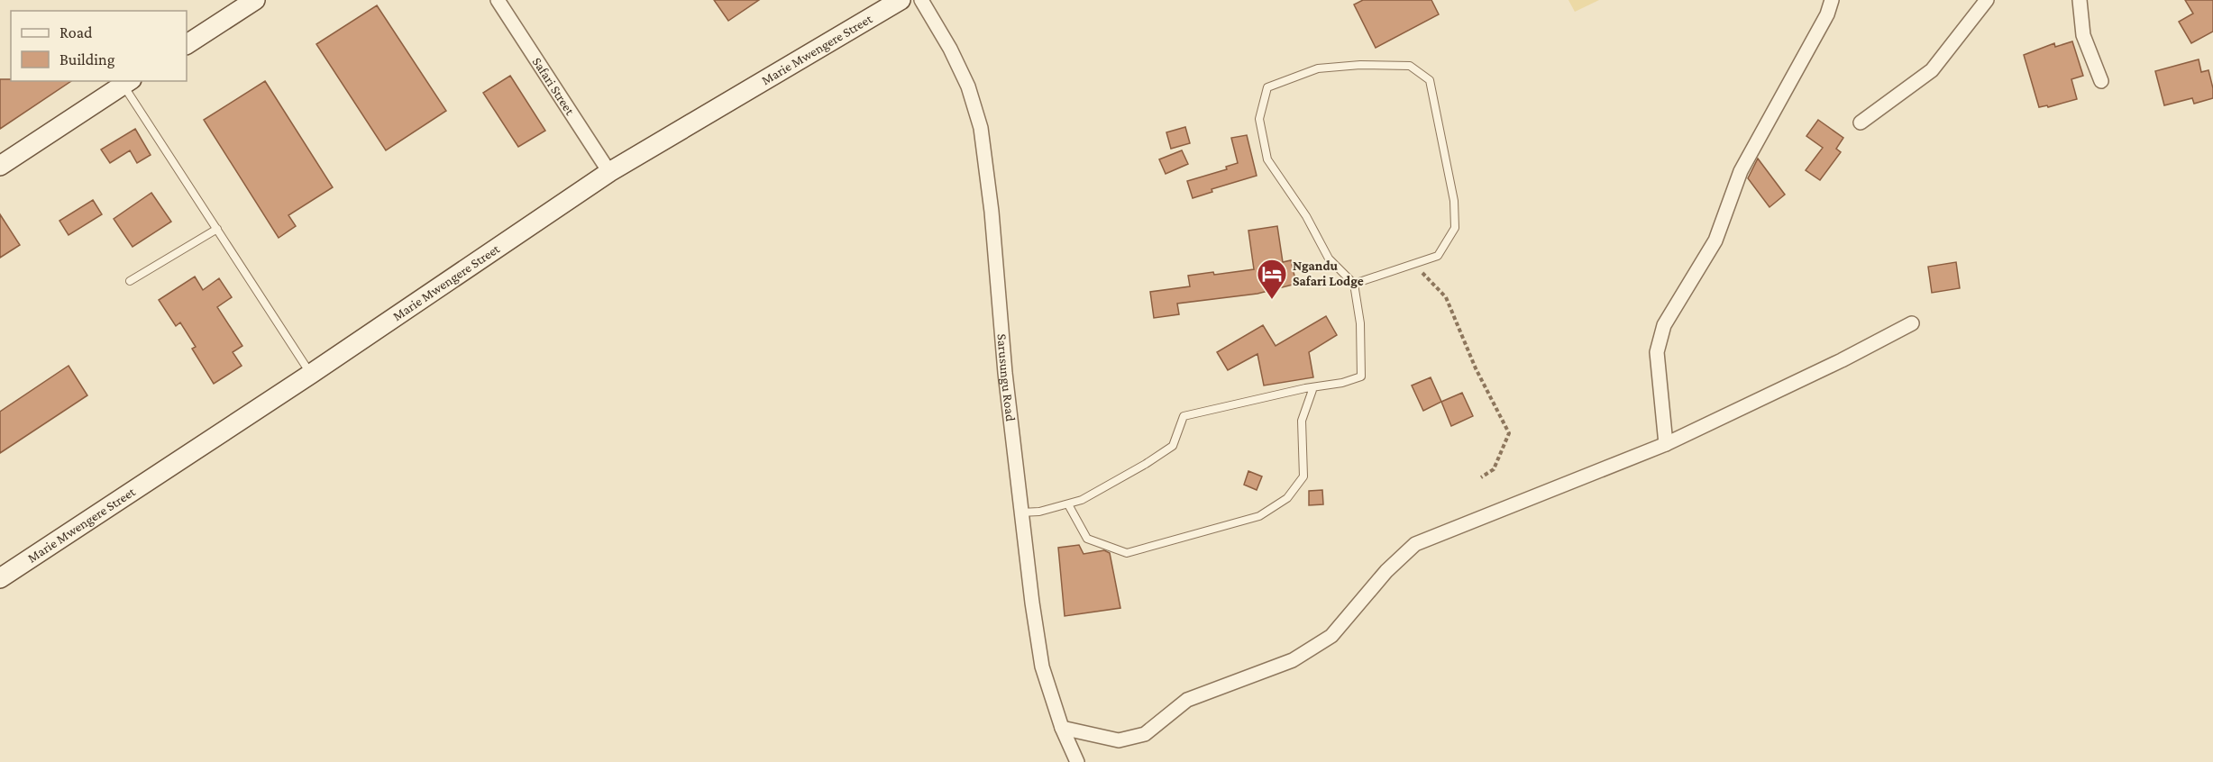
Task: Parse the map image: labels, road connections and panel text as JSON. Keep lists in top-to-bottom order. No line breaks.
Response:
{"streets":{"main road":["Marie Mwengere Street"],"street":["Safari Street","Sarusungu Road"]},"crossings":[["Marie Mwengere Street","Safari Street"]],"places":{"hotel":["Ngandu Safari Lodge"]},"legend":["Road","Building"]}
